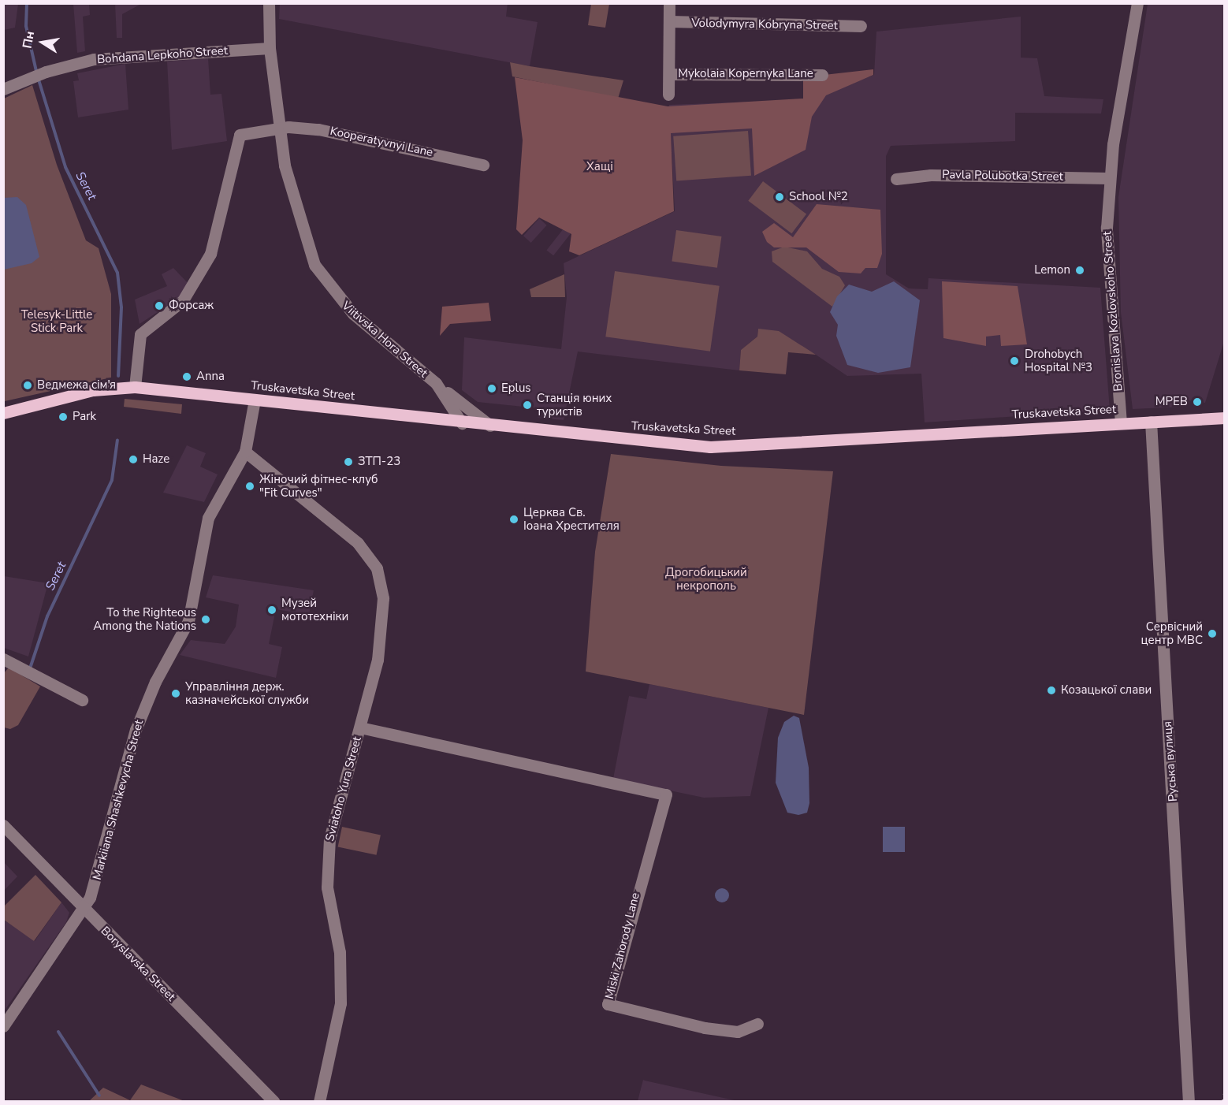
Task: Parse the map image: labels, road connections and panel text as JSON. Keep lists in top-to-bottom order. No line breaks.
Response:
{"streets":{"main road":["Truskavetska Street"],"street":["Volodymyra Kobryna Street","Bohdana Lepkoho Street","Mykolaia Kopernyka Lane","Kooperatyvnyi Lane","Pavla Polubotka Street","Bronislava Kozlovskoho Street","Viitivska Hora Street","Руська вулиця","Sviatoho Yura Street","Markiiana Shashkevycha Street","Miski Zahorody Lane","Boryslavska Street"]},"crossings":[["Bohdana Lepkoho Street","Viitivska Hora Street"],["Kooperatyvnyi Lane","Viitivska Hora Street"],["Kooperatyvnyi Lane","Truskavetska Street"],["Pavla Polubotka Street","Bronislava Kozlovskoho Street"],["Bronislava Kozlovskoho Street","Truskavetska Street"],["Viitivska Hora Street","Truskavetska Street"],["Truskavetska Street","Руська вулиця"],["Truskavetska Street","Markiiana Shashkevycha Street"],["Sviatoho Yura Street","Markiiana Shashkevycha Street"],["Sviatoho Yura Street","Miski Zahorody Lane"],["Markiiana Shashkevycha Street","Boryslavska Street"]],"water":["Seret"],"parks":["Хащі","Telesyk-Little Stick Park","Дрогобицький некрополь"],"places":["School №2","Lemon","Форсаж","Drohobych Hospital №3","Anna","Ведмежа сім'я","Eplus","МРЕВ","Станція юних туристів","Park","Haze","ЗТП-23","Жіночий фітнес-клуб \"Fit Curves\"","Церква Св. Іоана Хрестителя","Музей мототехніки","To the Righteous Among the Nations","Сервісний центр МВС","Козацької слави","Управління держ. казначейської служби"],"north":"left"}
